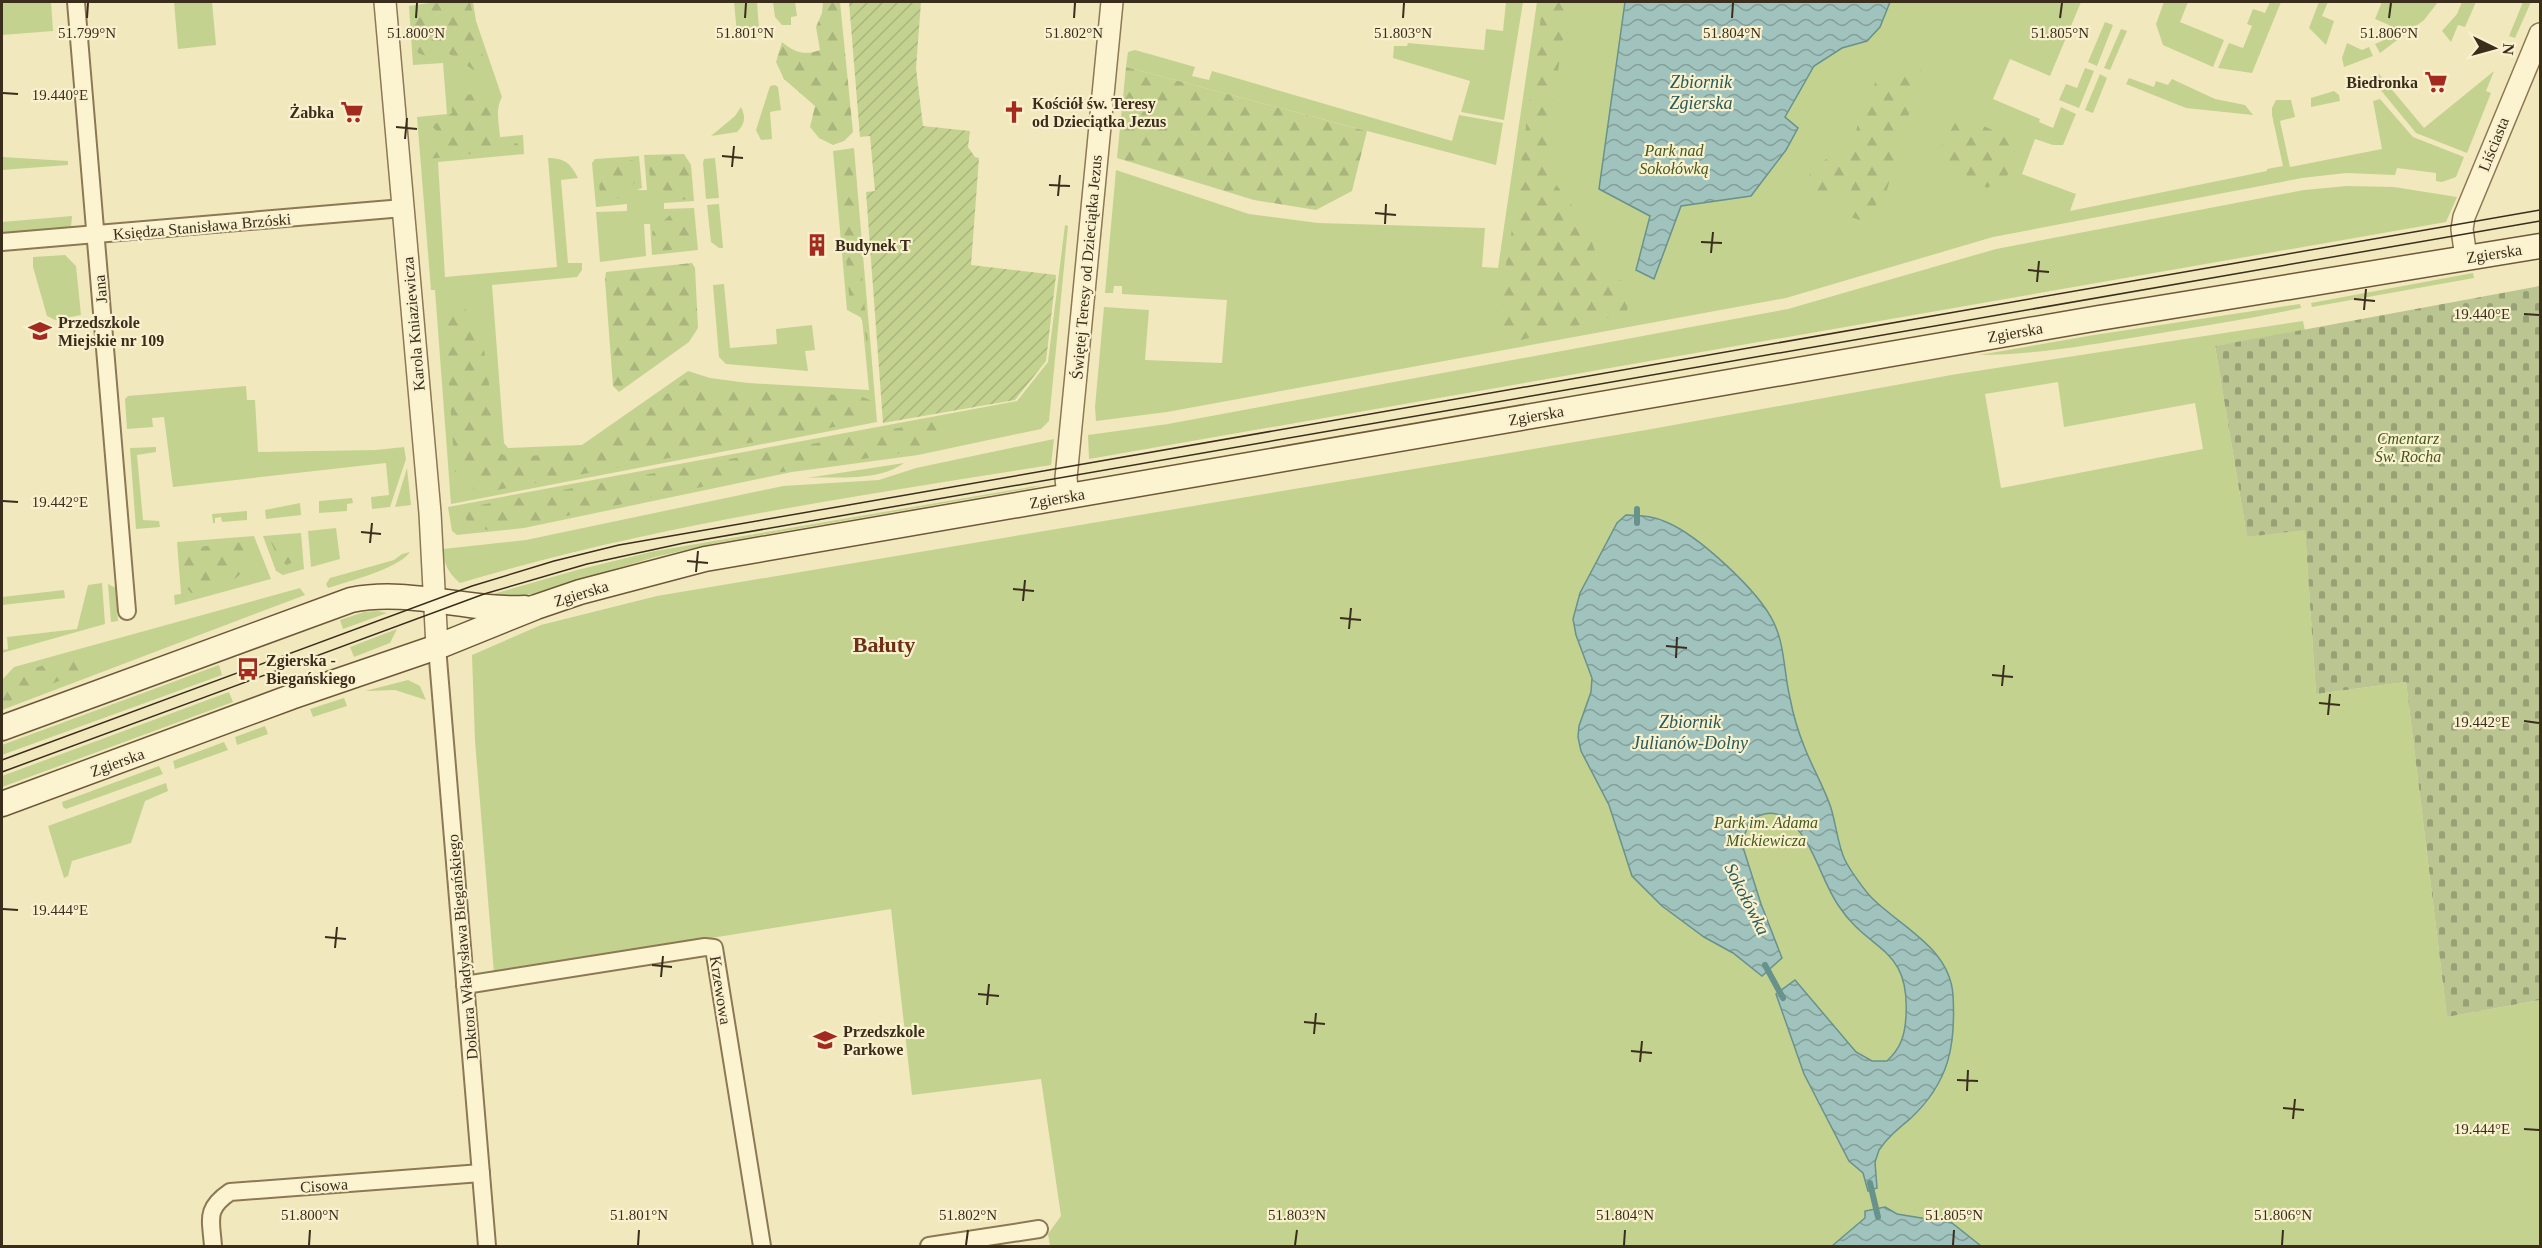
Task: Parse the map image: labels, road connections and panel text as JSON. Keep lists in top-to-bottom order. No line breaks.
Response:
{"streets":{"main road":["Zgierska"],"street":["Liściasta","Księdza Stanisława Brzóski","Świętej Teresy od Dzieciątka Jezus","Jana","Karola Kniaziewicza","Doktora Władysława Biegańskiego","Krzewowa","Cisowa"]},"crossings":[["Liściasta","Zgierska"],["Księdza Stanisława Brzóski","Jana"],["Księdza Stanisława Brzóski","Karola Kniaziewicza"],["Zgierska","Świętej Teresy od Dzieciątka Jezus"],["Zgierska","Karola Kniaziewicza"],["Zgierska","Doktora Władysława Biegańskiego"],["Karola Kniaziewicza","Doktora Władysława Biegańskiego"],["Doktora Władysława Biegańskiego","Krzewowa"],["Doktora Władysława Biegańskiego","Cisowa"]],"districts":["Bałuty"],"water":["Zbiornik Zgierska","Zbiornik Julianów-Dolny","Sokołówka"],"parks":["Park nad Sokołówką","Cmentarz Św. Rocha","Park im. Adama Mickiewicza"],"places":{"supermarket":["Biedronka","Żabka"],"church":["Kościół św. Teresy od Dzieciątka Jezus"],"building":["Budynek T"],"school or university":["Przedszkole Miejskie nr 109","Przedszkole Parkowe"],"bus stop":["Zgierska - Biegańskiego"]},"north":"right","coordinates":["51.799°N","51.800°N","51.801°N","51.802°N","51.803°N","51.804°N","51.805°N","51.806°N","19.440°E","19.442°E","19.444°E"]}
